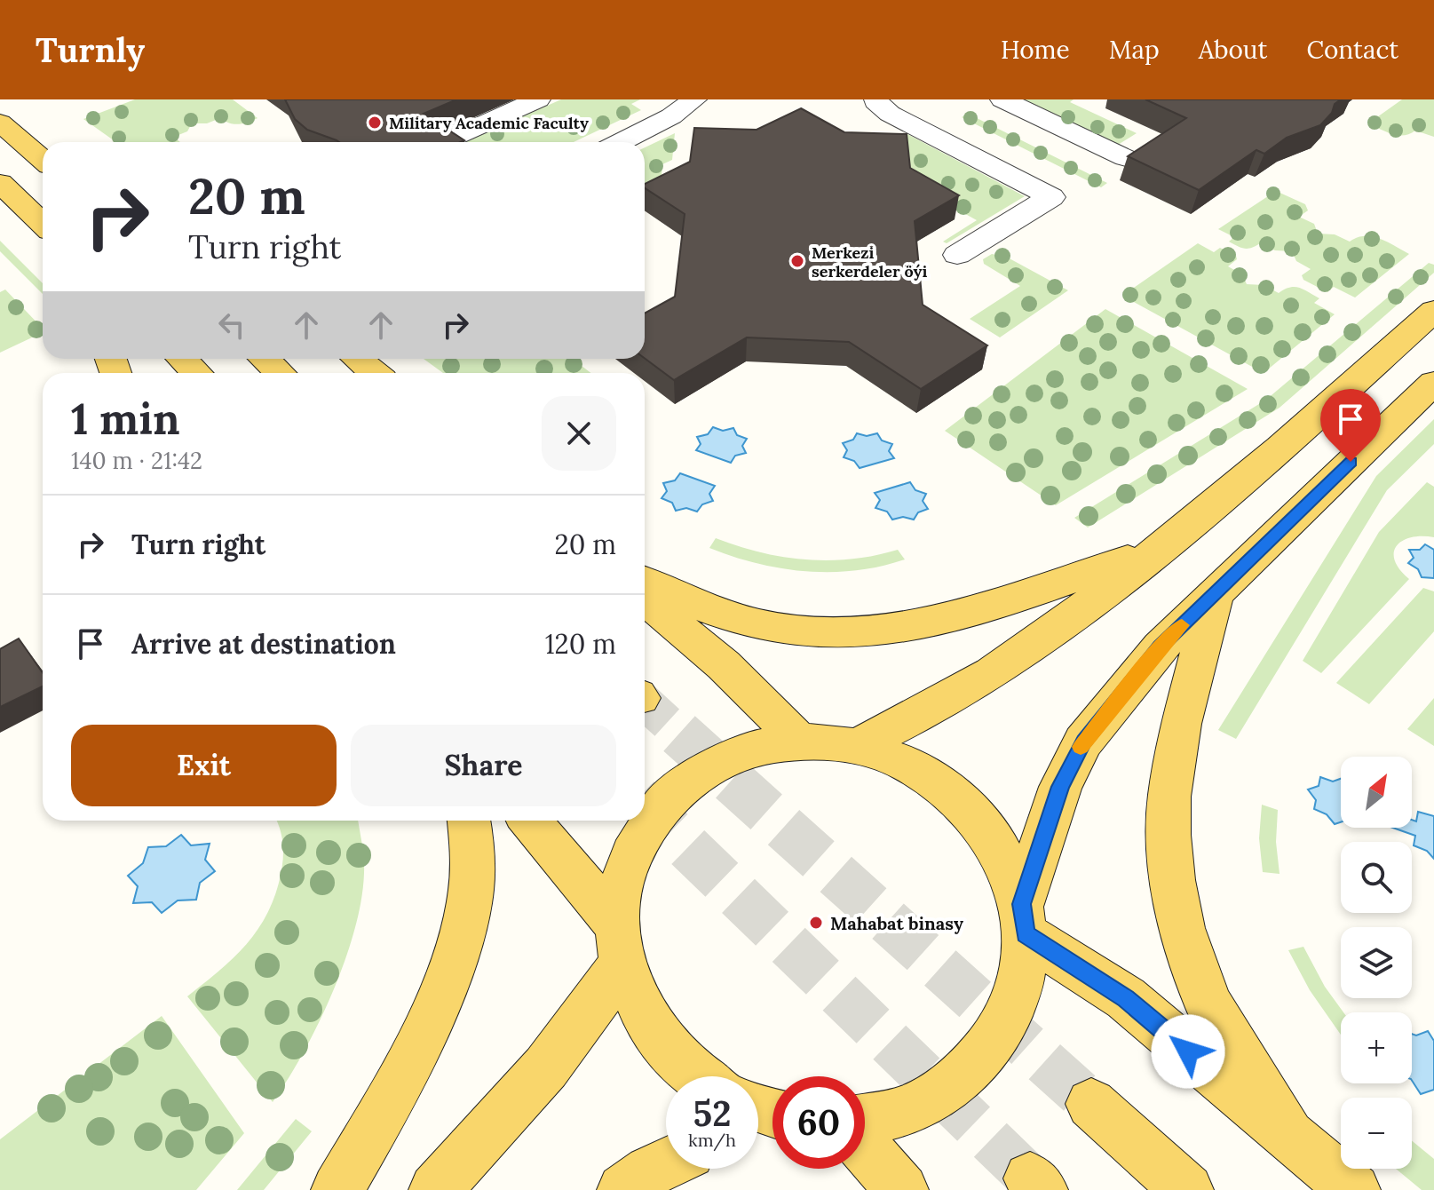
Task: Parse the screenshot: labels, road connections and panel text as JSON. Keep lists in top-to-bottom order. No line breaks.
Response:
{"places":["Military Academic Faculty","Merkezi serkerdeler öýi","Mahabat binasy"],"north":"top right","page":{"header":"Turnly","nav":["Home","Map","About","Contact"],"turn":["20 m","Turn right"],"heading":["1 min","140 m · 21:42"],"list":[{"name":"Turn right","value":"20 m"},{"name":"Arrive at destination","value":"120 m"}],"buttons":["Exit","Share"],"map_buttons":["+","−"],"speed":"52 km/h","limit":"60"}}
